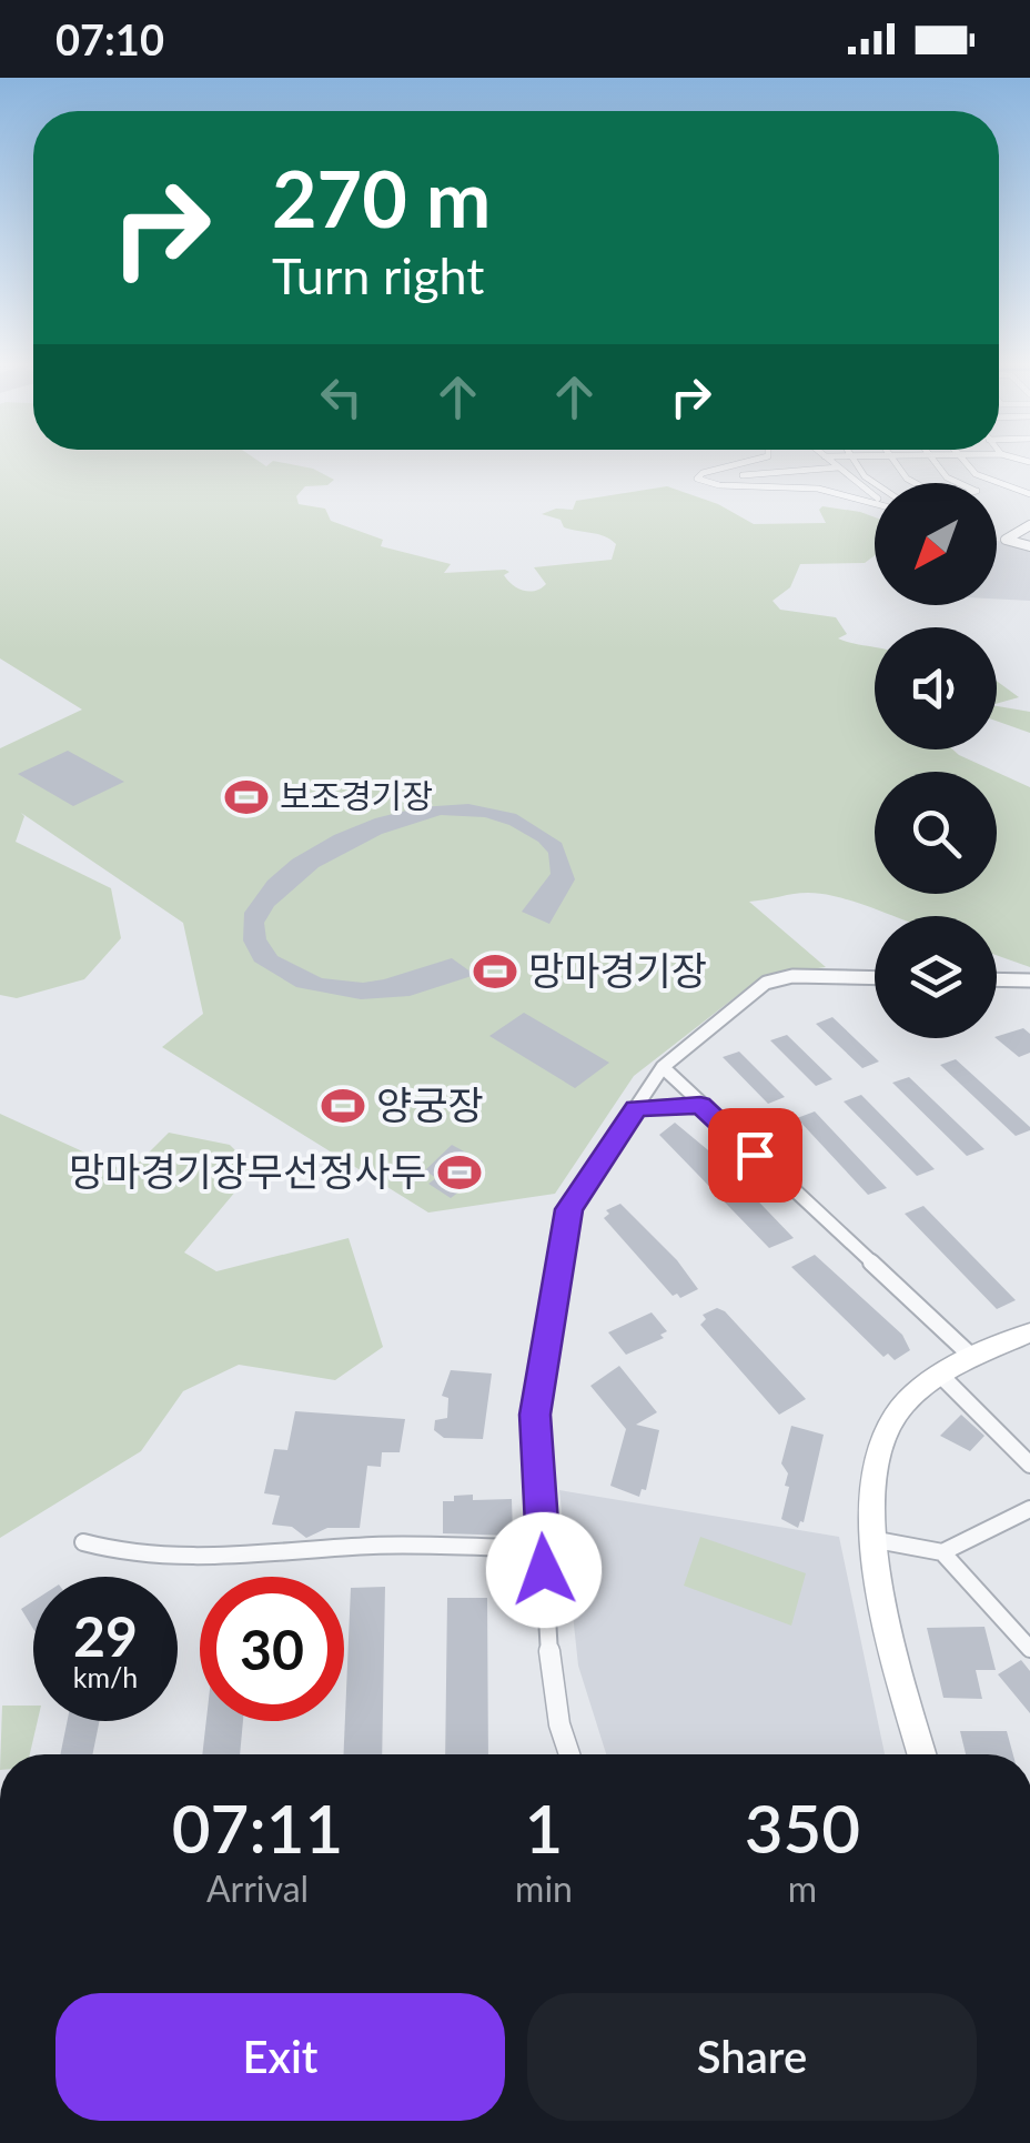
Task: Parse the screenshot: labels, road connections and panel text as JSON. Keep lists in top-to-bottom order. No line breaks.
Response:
{"places":{"sports":["보조경기장","망마경기장","양궁장","망마경기장무선정사두"]},"north":"bottom left","page":{"status":"07:10","turn":["270 m","Turn right"],"speed":"29 km/h","limit":"30","eta":["07:11","Arrival","1","min","350","m"],"buttons":["Exit","Share"]}}
